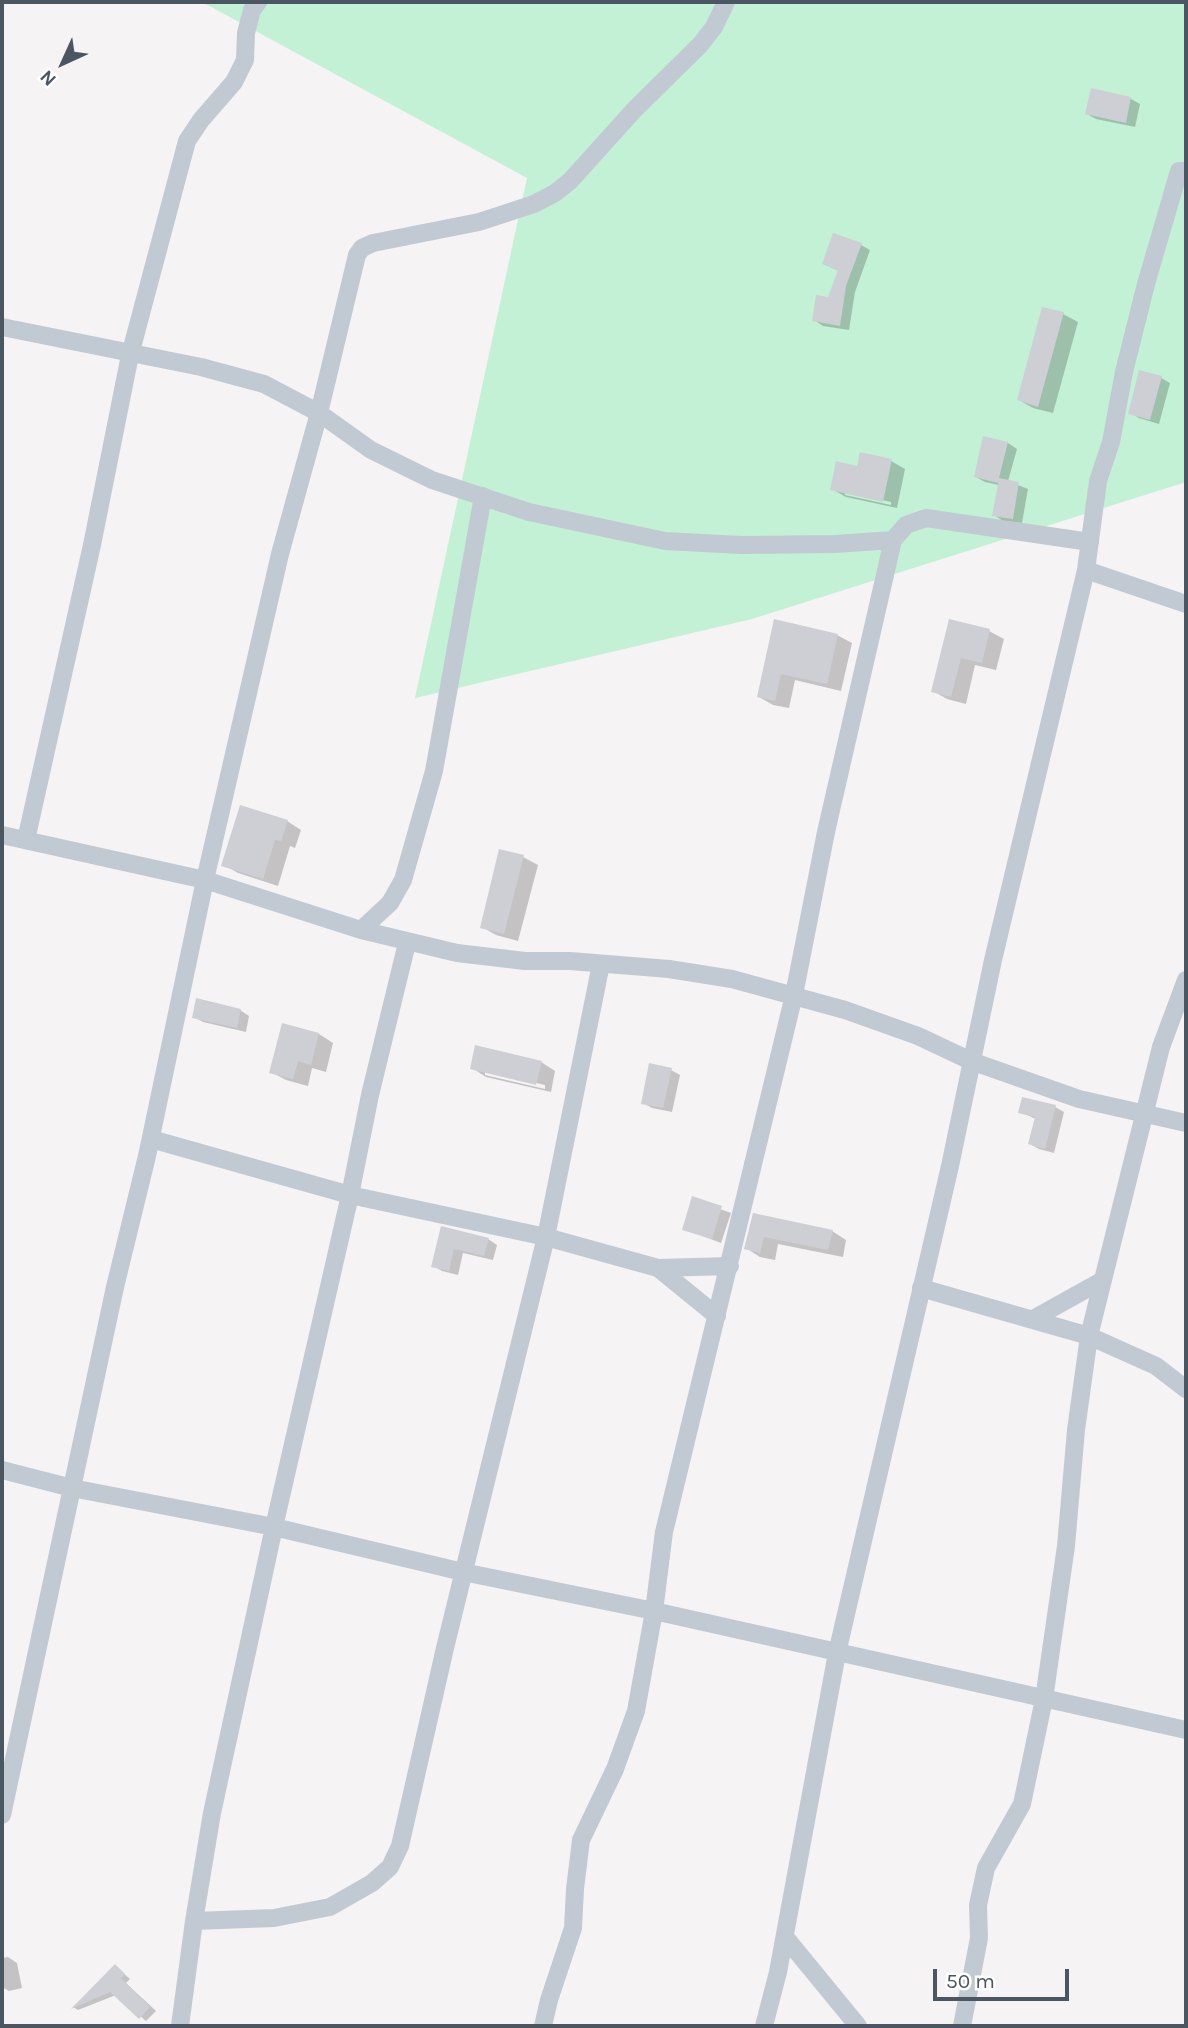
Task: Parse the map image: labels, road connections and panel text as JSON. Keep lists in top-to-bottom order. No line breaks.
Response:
{"scale_bar":"50 m","north":"bottom left"}
